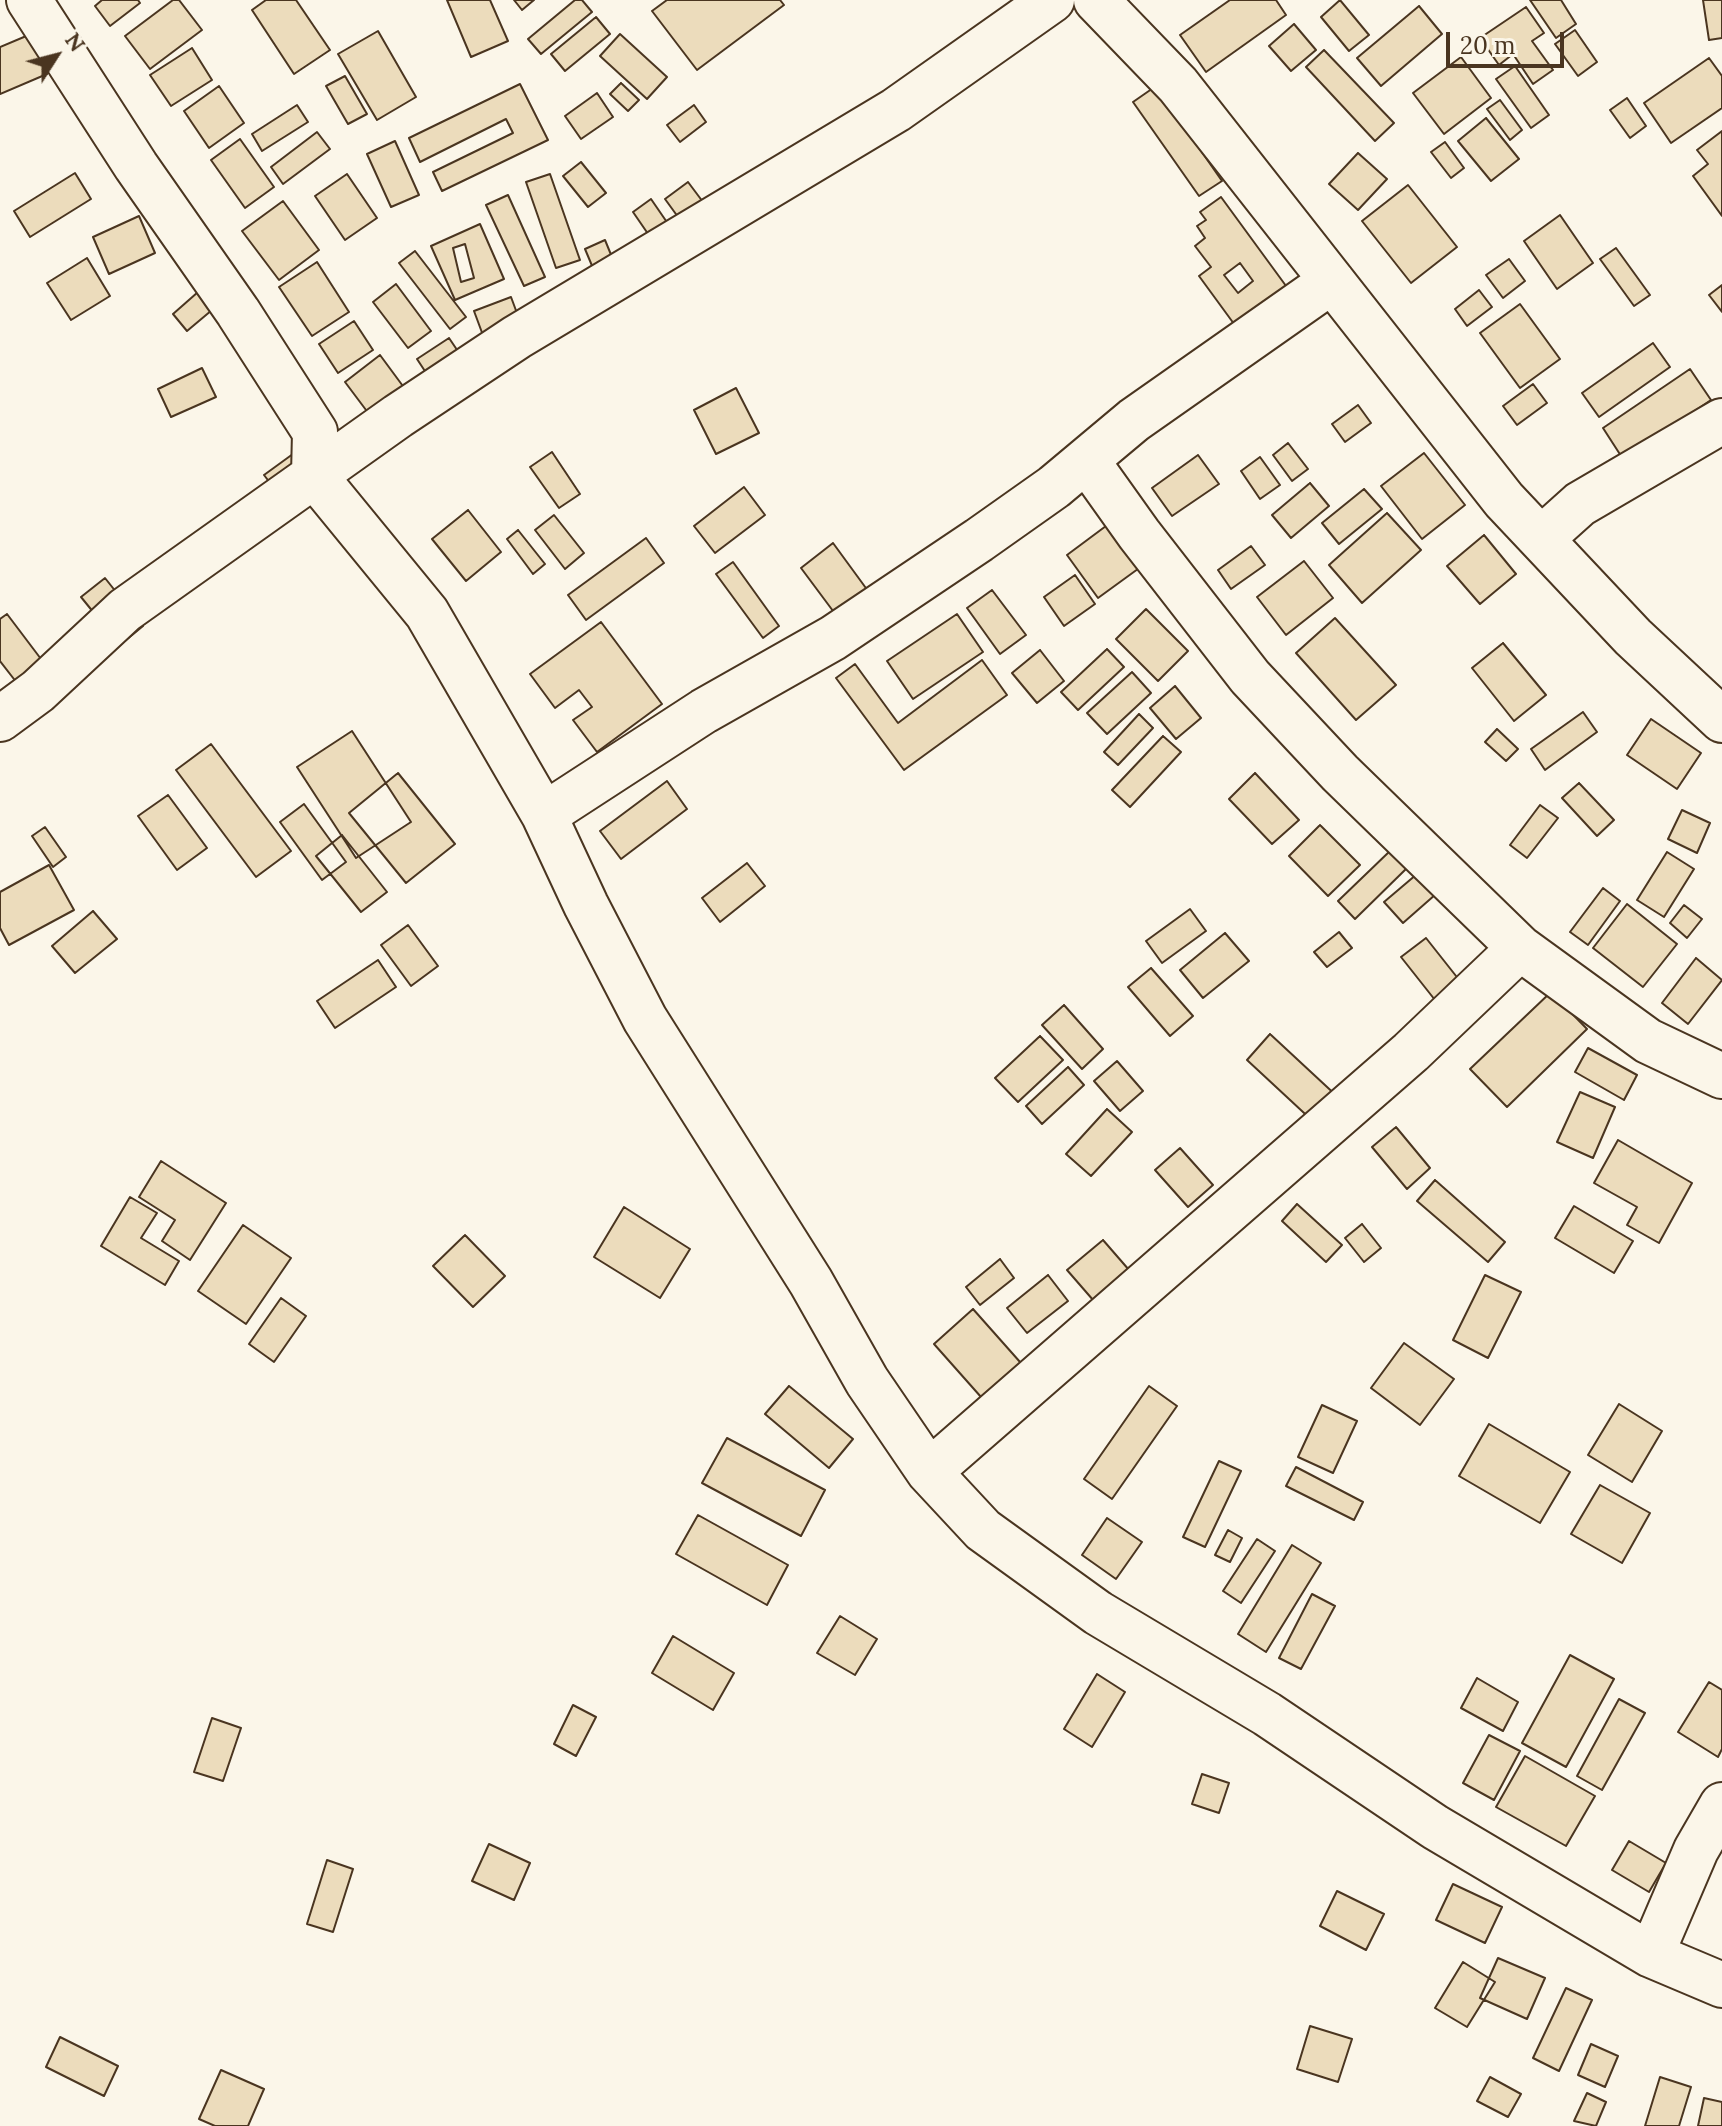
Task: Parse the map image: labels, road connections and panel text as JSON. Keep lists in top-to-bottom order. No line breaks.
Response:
{"scale_bar":"20 m","north":"top right"}
